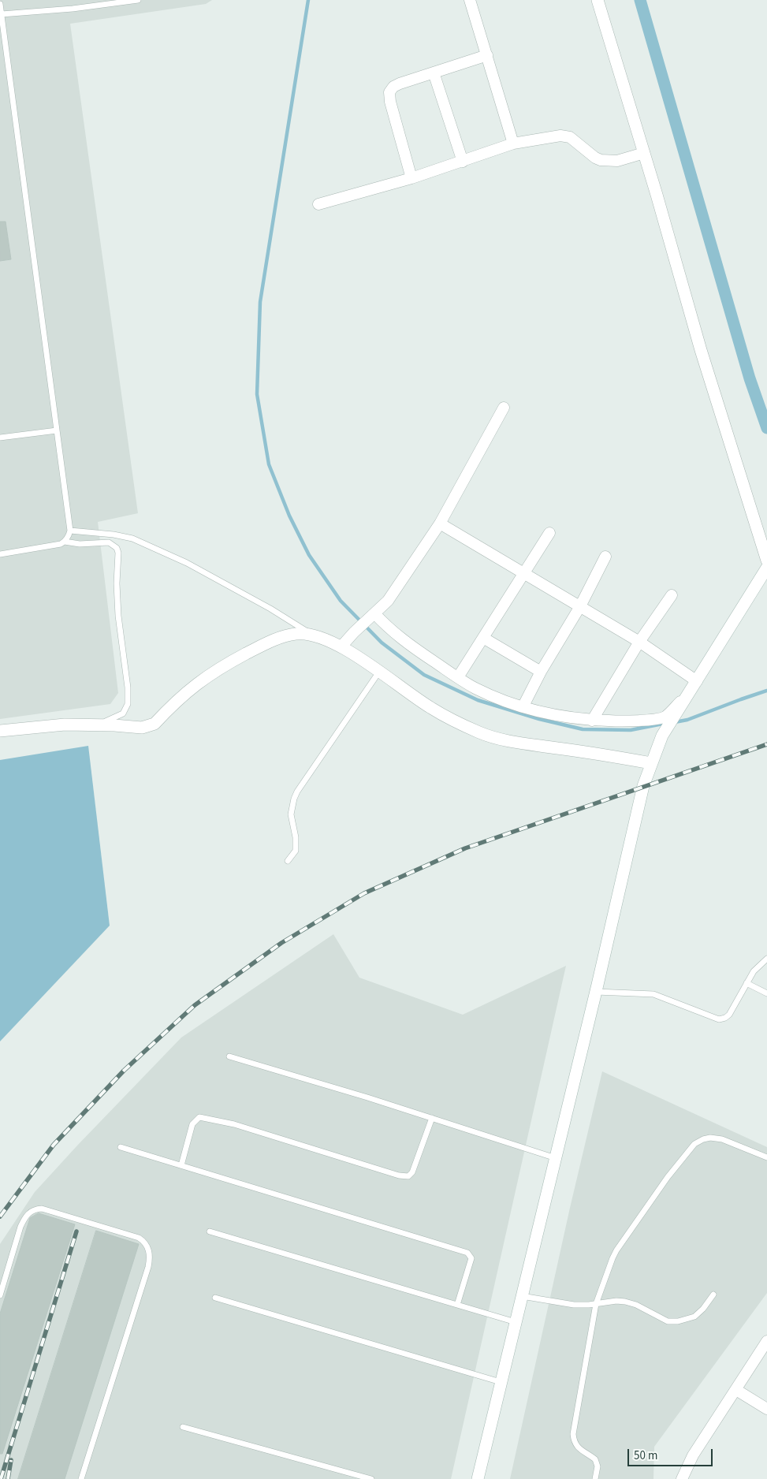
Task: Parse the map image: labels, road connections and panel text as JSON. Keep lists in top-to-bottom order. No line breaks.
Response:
{"scale_bar":"50 m"}
